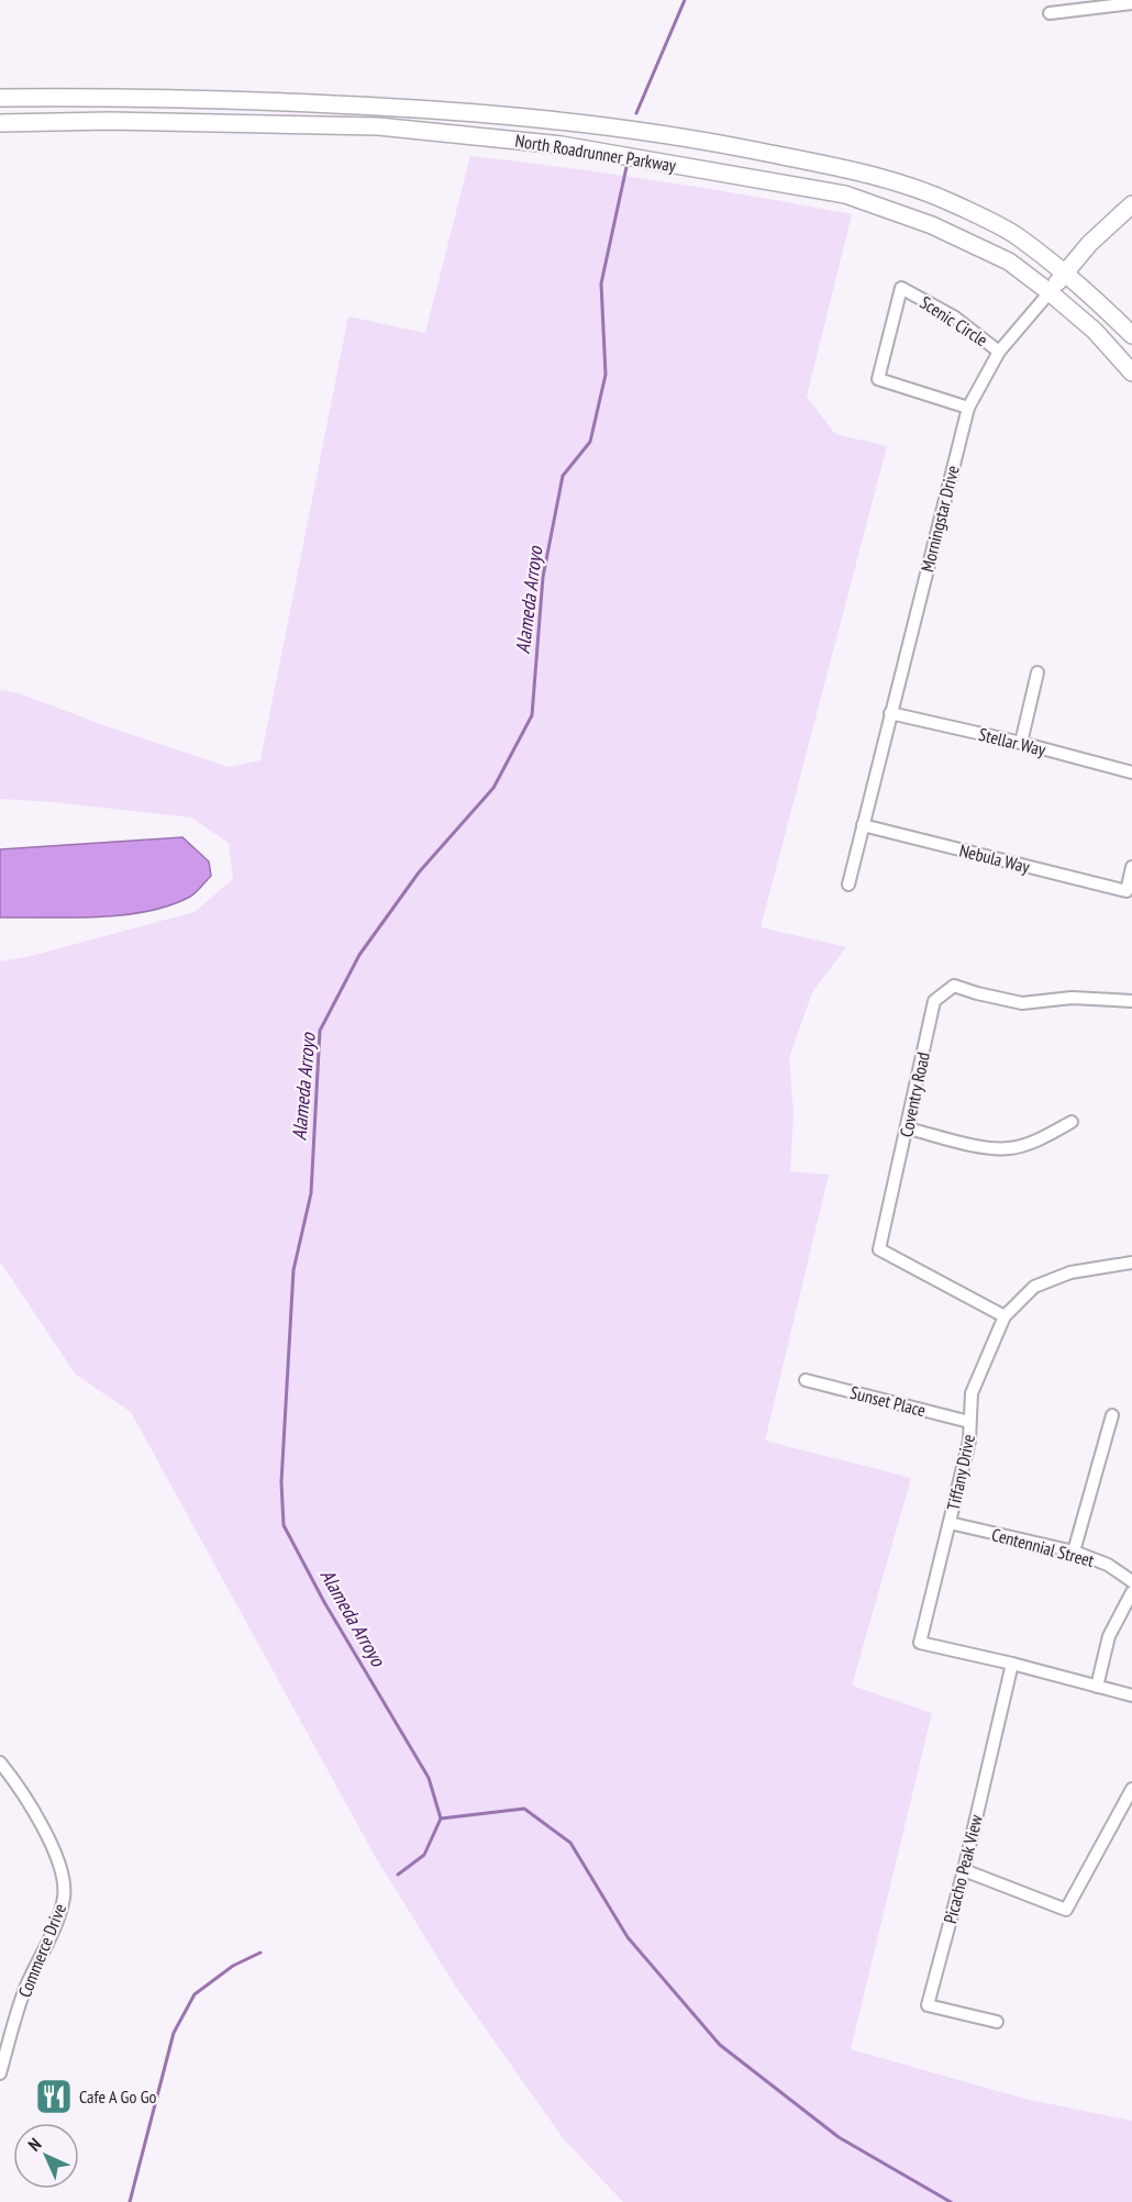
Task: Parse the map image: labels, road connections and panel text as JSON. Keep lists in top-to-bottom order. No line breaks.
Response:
{"streets":{"main road":["North Roadrunner Parkway","Morningstar Drive"],"street":["Scenic Circle","Stellar Way","Nebula Way","Coventry Road","Sunset Place","Tiffany Drive","Centennial Street","Picacho Peak View","Commerce Drive"]},"crossings":[["North Roadrunner Parkway","Morningstar Drive"],["Scenic Circle","Morningstar Drive"],["Morningstar Drive","Stellar Way"],["Morningstar Drive","Nebula Way"],["Coventry Road","Tiffany Drive"],["Sunset Place","Tiffany Drive"],["Tiffany Drive","Centennial Street"],["Tiffany Drive","Picacho Peak View"]],"water":["Alameda Arroyo"],"places":{"restaurant":["Cafe A Go Go"]},"north":"top left"}
